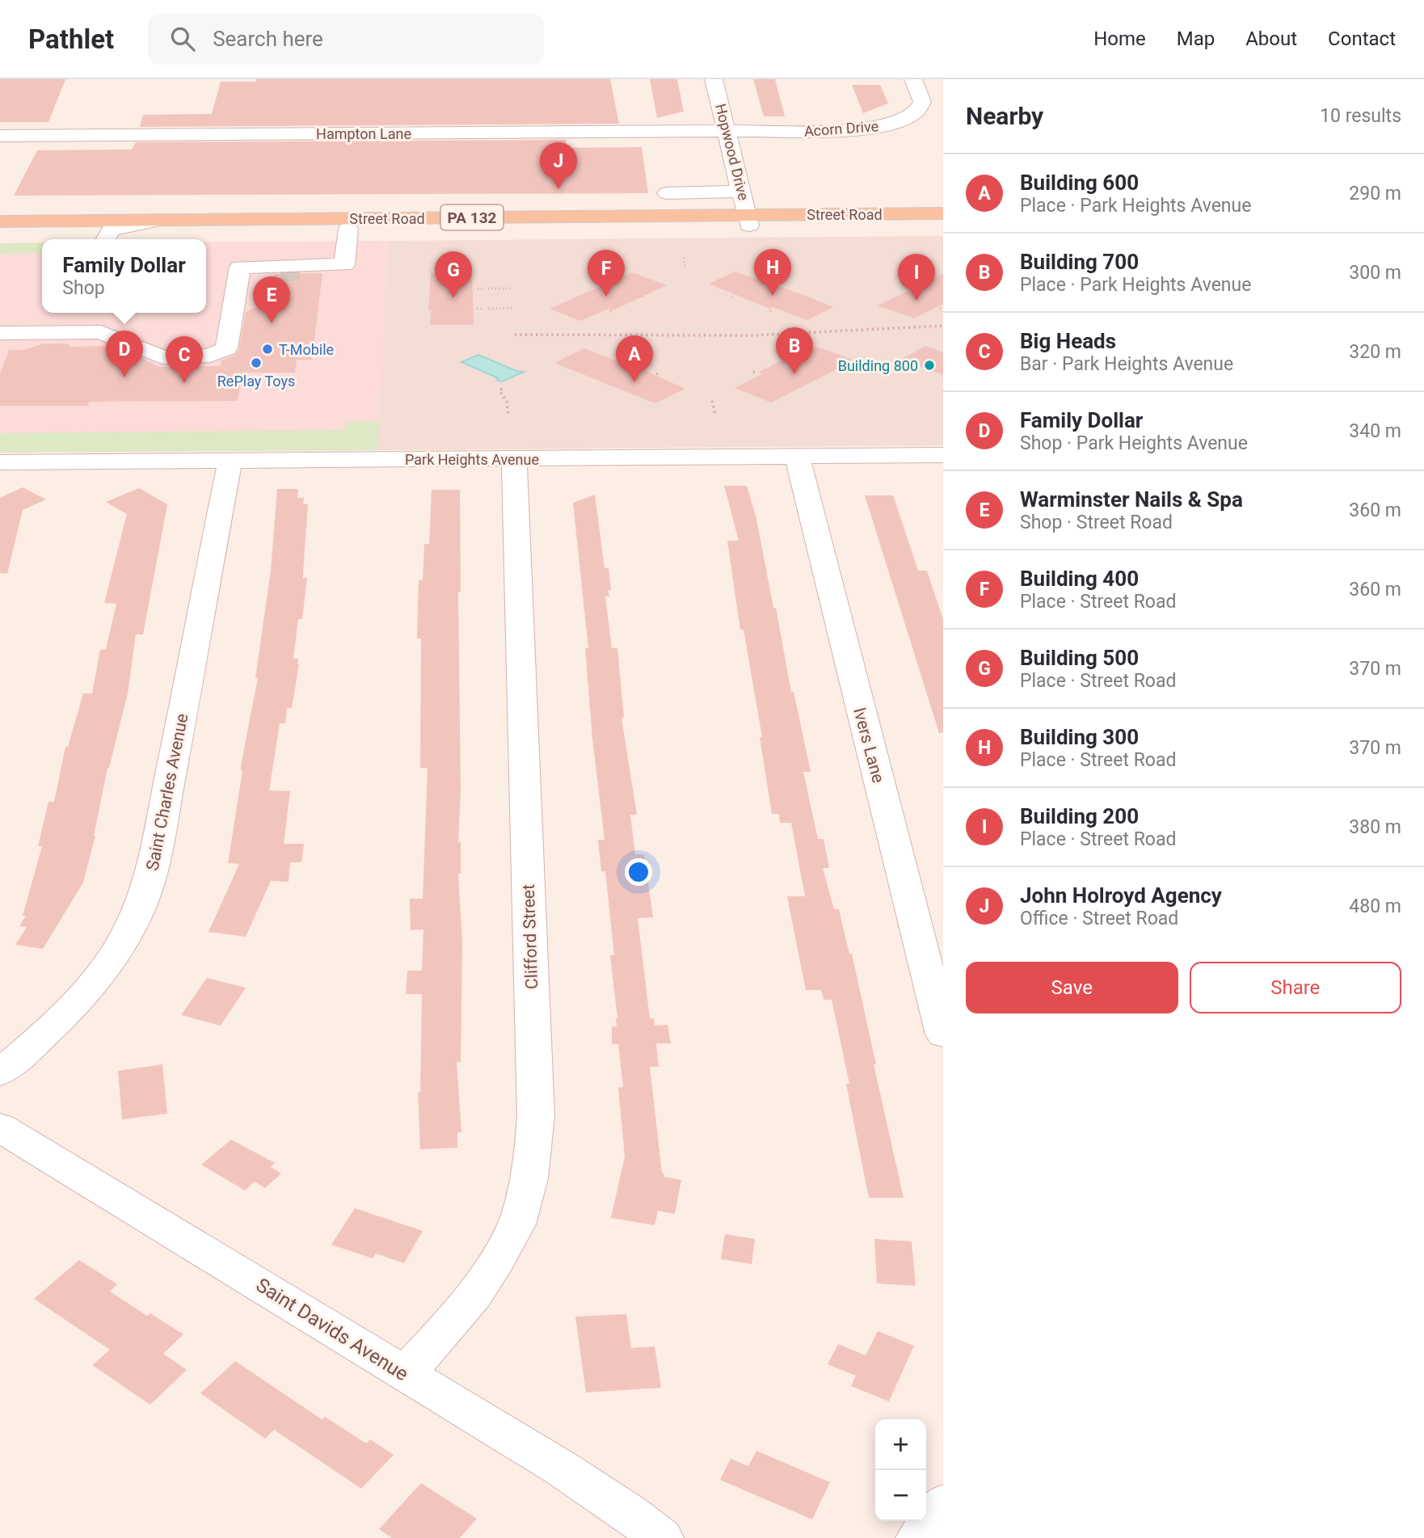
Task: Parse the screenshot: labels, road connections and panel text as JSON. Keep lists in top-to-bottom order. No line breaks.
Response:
{"streets":{"main road":["Street Road","PA 132"],"street":["Acorn Drive","Hampton Lane","Hopwood Drive","Park Heights Avenue","Ivers Lane","Saint Charles Avenue","Clifford Street","Saint Davids Avenue"]},"crossings":[["Acorn Drive","Hampton Lane"],["Acorn Drive","Hopwood Drive"],["Hampton Lane","Hopwood Drive"],["Hopwood Drive","Street Road"],["Park Heights Avenue","Ivers Lane"],["Park Heights Avenue","Saint Charles Avenue"],["Park Heights Avenue","Clifford Street"],["Clifford Street","Saint Davids Avenue"]],"places":["T-Mobile","RePlay Toys","Building 800"],"page":{"header":"Pathlet","search":"Search here","nav":["Home","Map","About","Contact"],"heading":["Nearby","10 results"],"pins":["J","H","F","G","I","E","B","D","A","C"],"list":[{"mark":"A","name":"Building 600","note":"Place · Park Heights Avenue","value":"290 m"},{"mark":"B","name":"Building 700","note":"Place · Park Heights Avenue","value":"300 m"},{"mark":"C","name":"Big Heads","note":"Bar · Park Heights Avenue","value":"320 m"},{"mark":"D","name":"Family Dollar","note":"Shop · Park Heights Avenue","value":"340 m"},{"mark":"E","name":"Warminster Nails & Spa","note":"Shop · Street Road","value":"360 m"},{"mark":"F","name":"Building 400","note":"Place · Street Road","value":"360 m"},{"mark":"G","name":"Building 500","note":"Place · Street Road","value":"370 m"},{"mark":"H","name":"Building 300","note":"Place · Street Road","value":"370 m"},{"mark":"I","name":"Building 200","note":"Place · Street Road","value":"380 m"},{"mark":"J","name":"John Holroyd Agency","note":"Office · Street Road","value":"480 m"}],"popup":["Family Dollar","Shop"],"buttons":["Save","Share"],"map_buttons":["+","−"]}}
